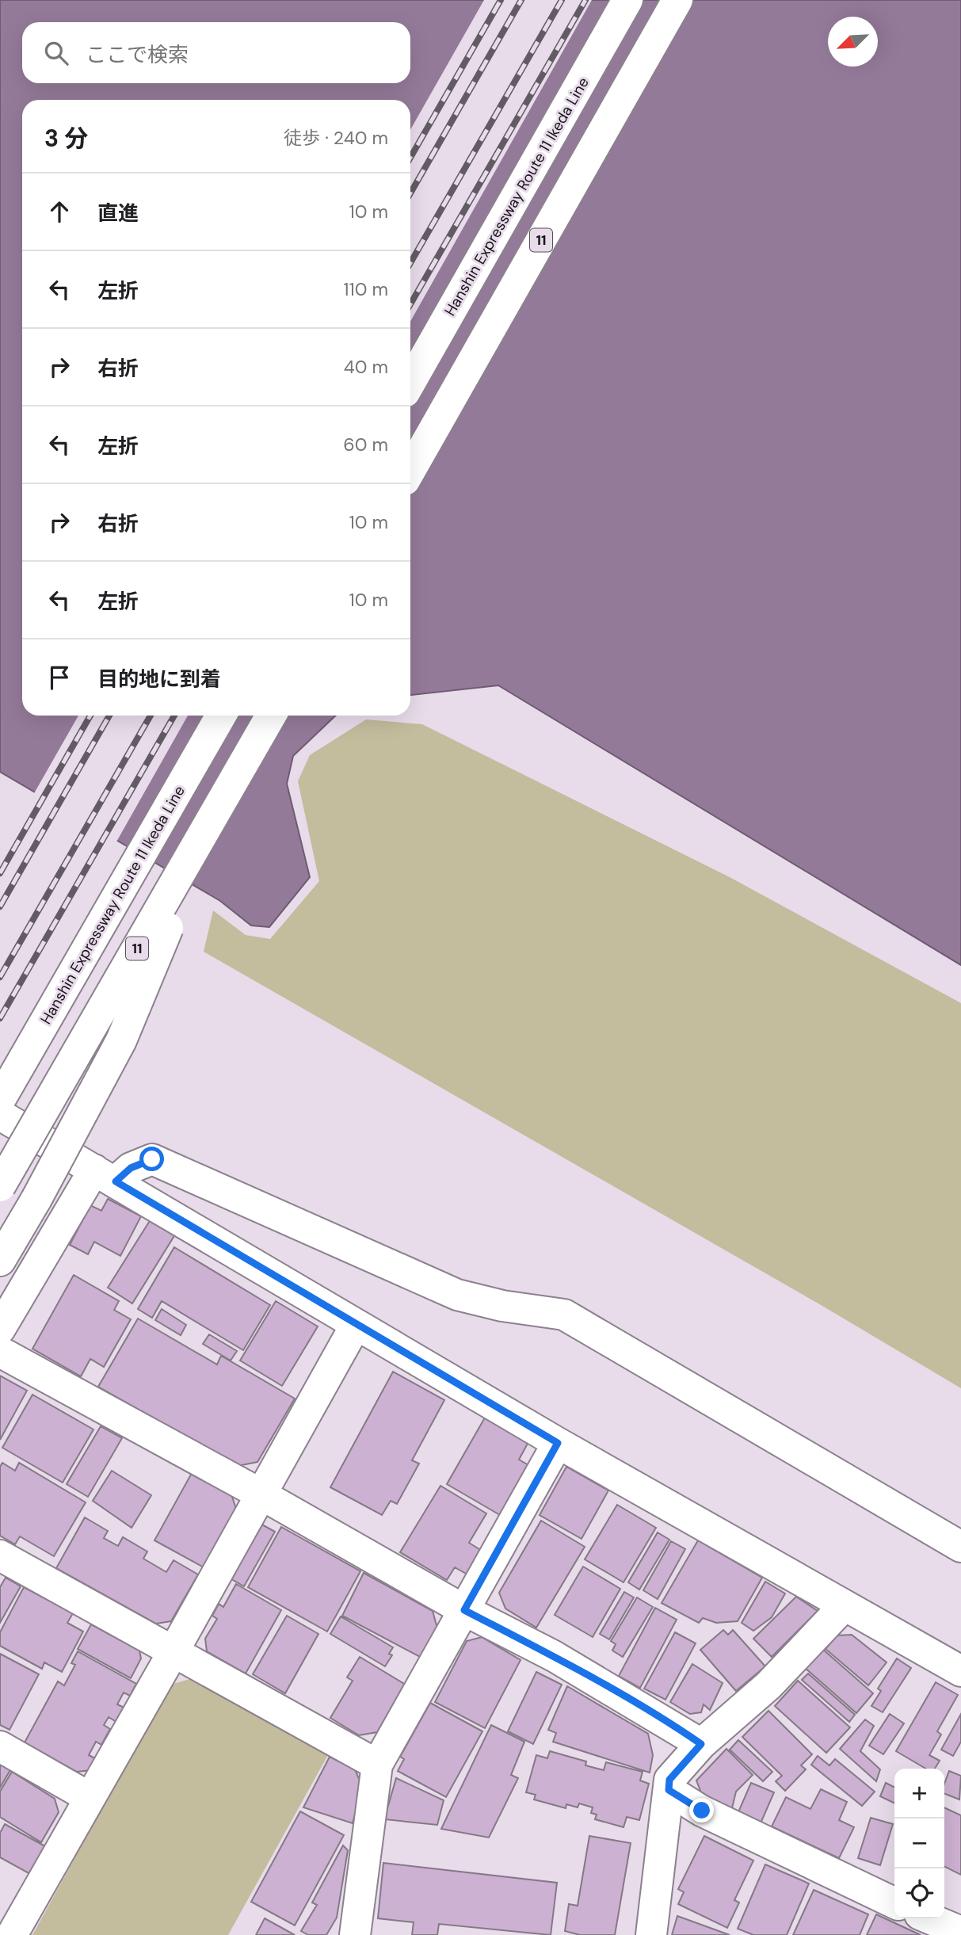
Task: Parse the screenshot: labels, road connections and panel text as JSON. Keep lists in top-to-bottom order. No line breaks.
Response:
{"streets":{"main road":["Hanshin Expressway Route 11 Ikeda Line","11"]},"north":"bottom left","page":{"search":"ここで検索","heading":["3 分","徒歩 · 240 m"],"list":[["直進","10 m"],["左折","110 m"],["右折","40 m"],["左折","60 m"],["右折","10 m"],["左折","10 m"],"目的地に到着"],"map_buttons":["+","−"]}}
